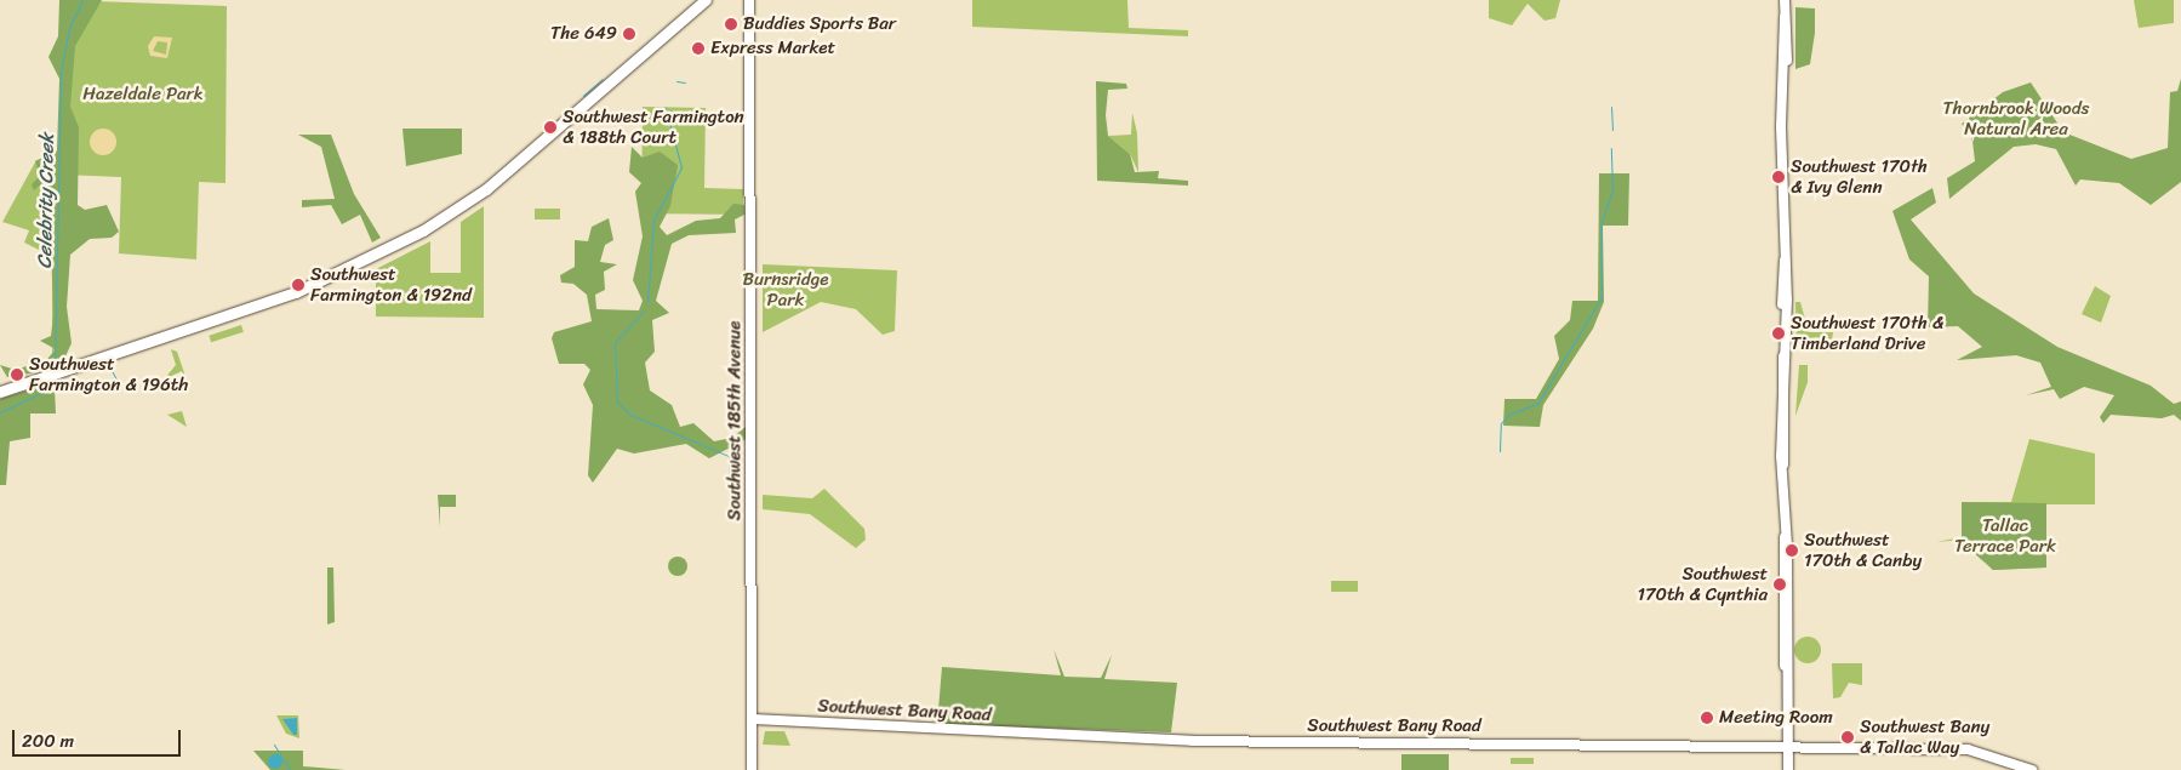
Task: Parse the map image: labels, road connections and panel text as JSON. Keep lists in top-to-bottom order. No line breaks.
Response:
{"streets":{"street":["Southwest 185th Avenue","Southwest Bany Road"]},"crossings":[["Southwest 185th Avenue","Southwest Bany Road"]],"water":["Celebrity Creek"],"parks":["Hazeldale Park","Thornbrook Woods Natural Area","Burnsridge Park","Tallac Terrace Park"],"places":["Buddies Sports Bar","The 649","Express Market","Southwest Farmington & 188th Court","Southwest 170th & Ivy Glenn","Southwest Farmington & 192nd","Southwest 170th & Timberland Drive","Southwest Farmington & 196th","Southwest 170th & Canby","Southwest 170th & Cynthia","Meeting Room","Southwest Bany & Tallac Way"],"scale_bar":"200 m"}
